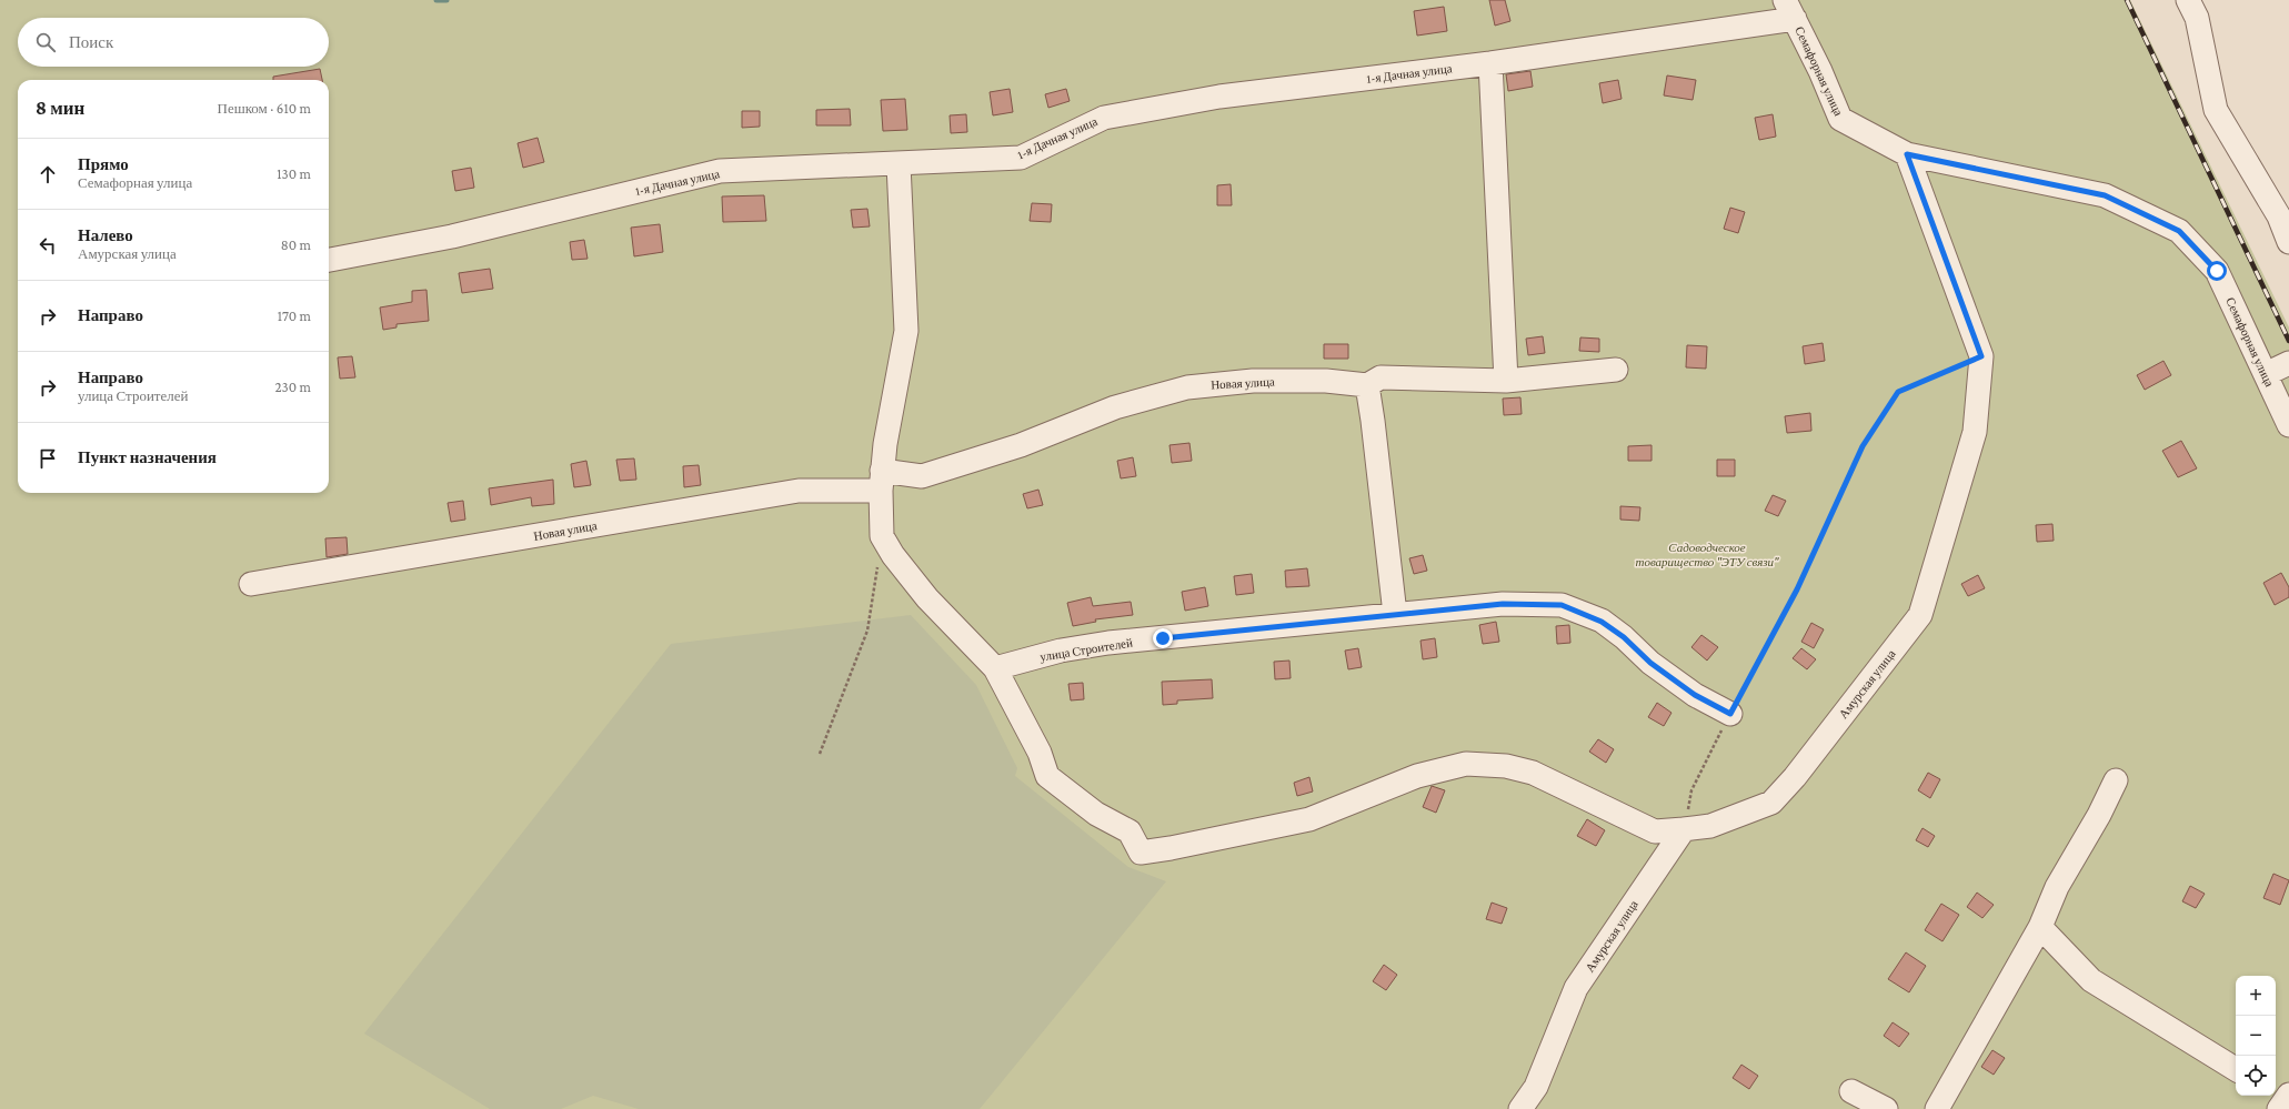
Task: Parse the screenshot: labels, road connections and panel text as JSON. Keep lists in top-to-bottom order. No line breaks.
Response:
{"streets":{"street":["Семафорная улица","1-я Дачная улица","Новая улица","улица Строителей","Амурская улица"]},"crossings":[["Семафорная улица","1-я Дачная улица"],["Семафорная улица","Амурская улица"]],"parks":["Садоводческое товарищество \"ЭТУ связи\""],"page":{"search":"Поиск","heading":["8 мин","Пешком · 610 m"],"list":[["Прямо","Семафорная улица","130 m"],["Налево","Амурская улица","80 m"],["Направо","170 m"],["Направо","улица Строителей","230 m"],"Пункт назначения"],"map_buttons":["+","−"]}}
